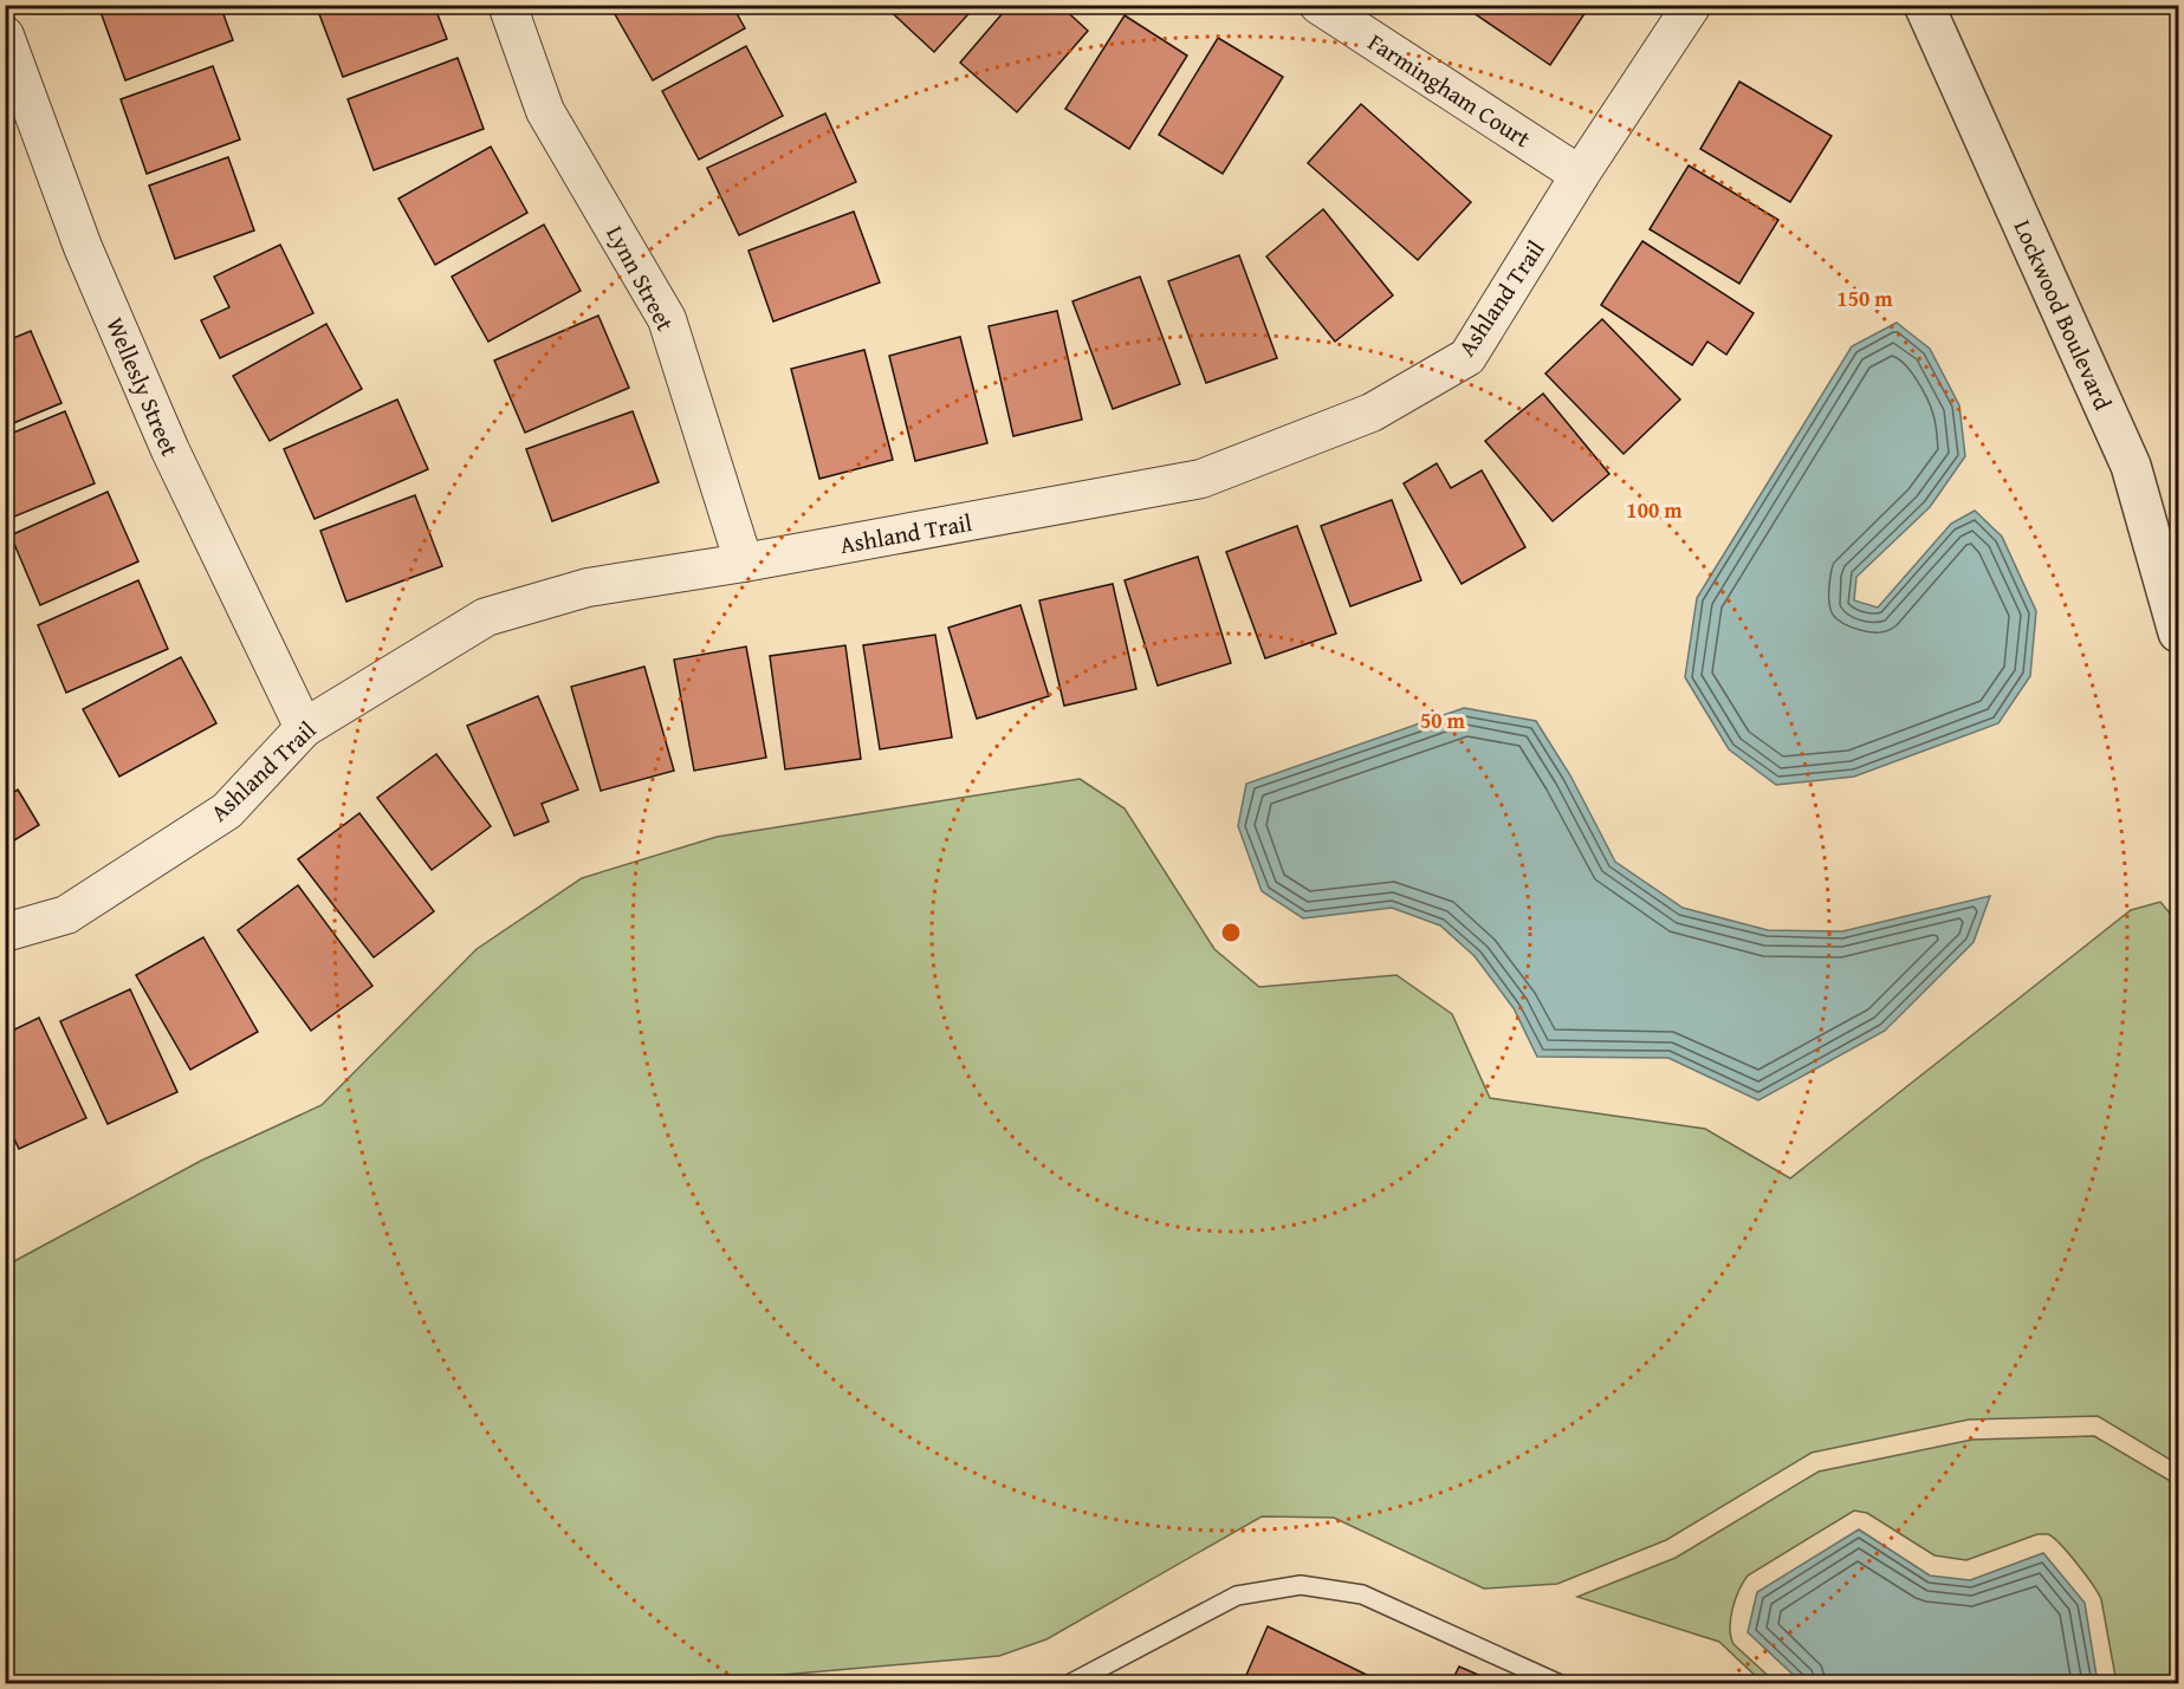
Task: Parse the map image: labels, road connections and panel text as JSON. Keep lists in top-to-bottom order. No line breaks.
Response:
{"streets":{"street":["Farmingham Court","Lynn Street","Ashland Trail","Lockwood Boulevard","Wellesly Street"]},"crossings":[["Farmingham Court","Ashland Trail"],["Lynn Street","Ashland Trail"],["Ashland Trail","Wellesly Street"]],"rings":["150 m","100 m","50 m"]}
